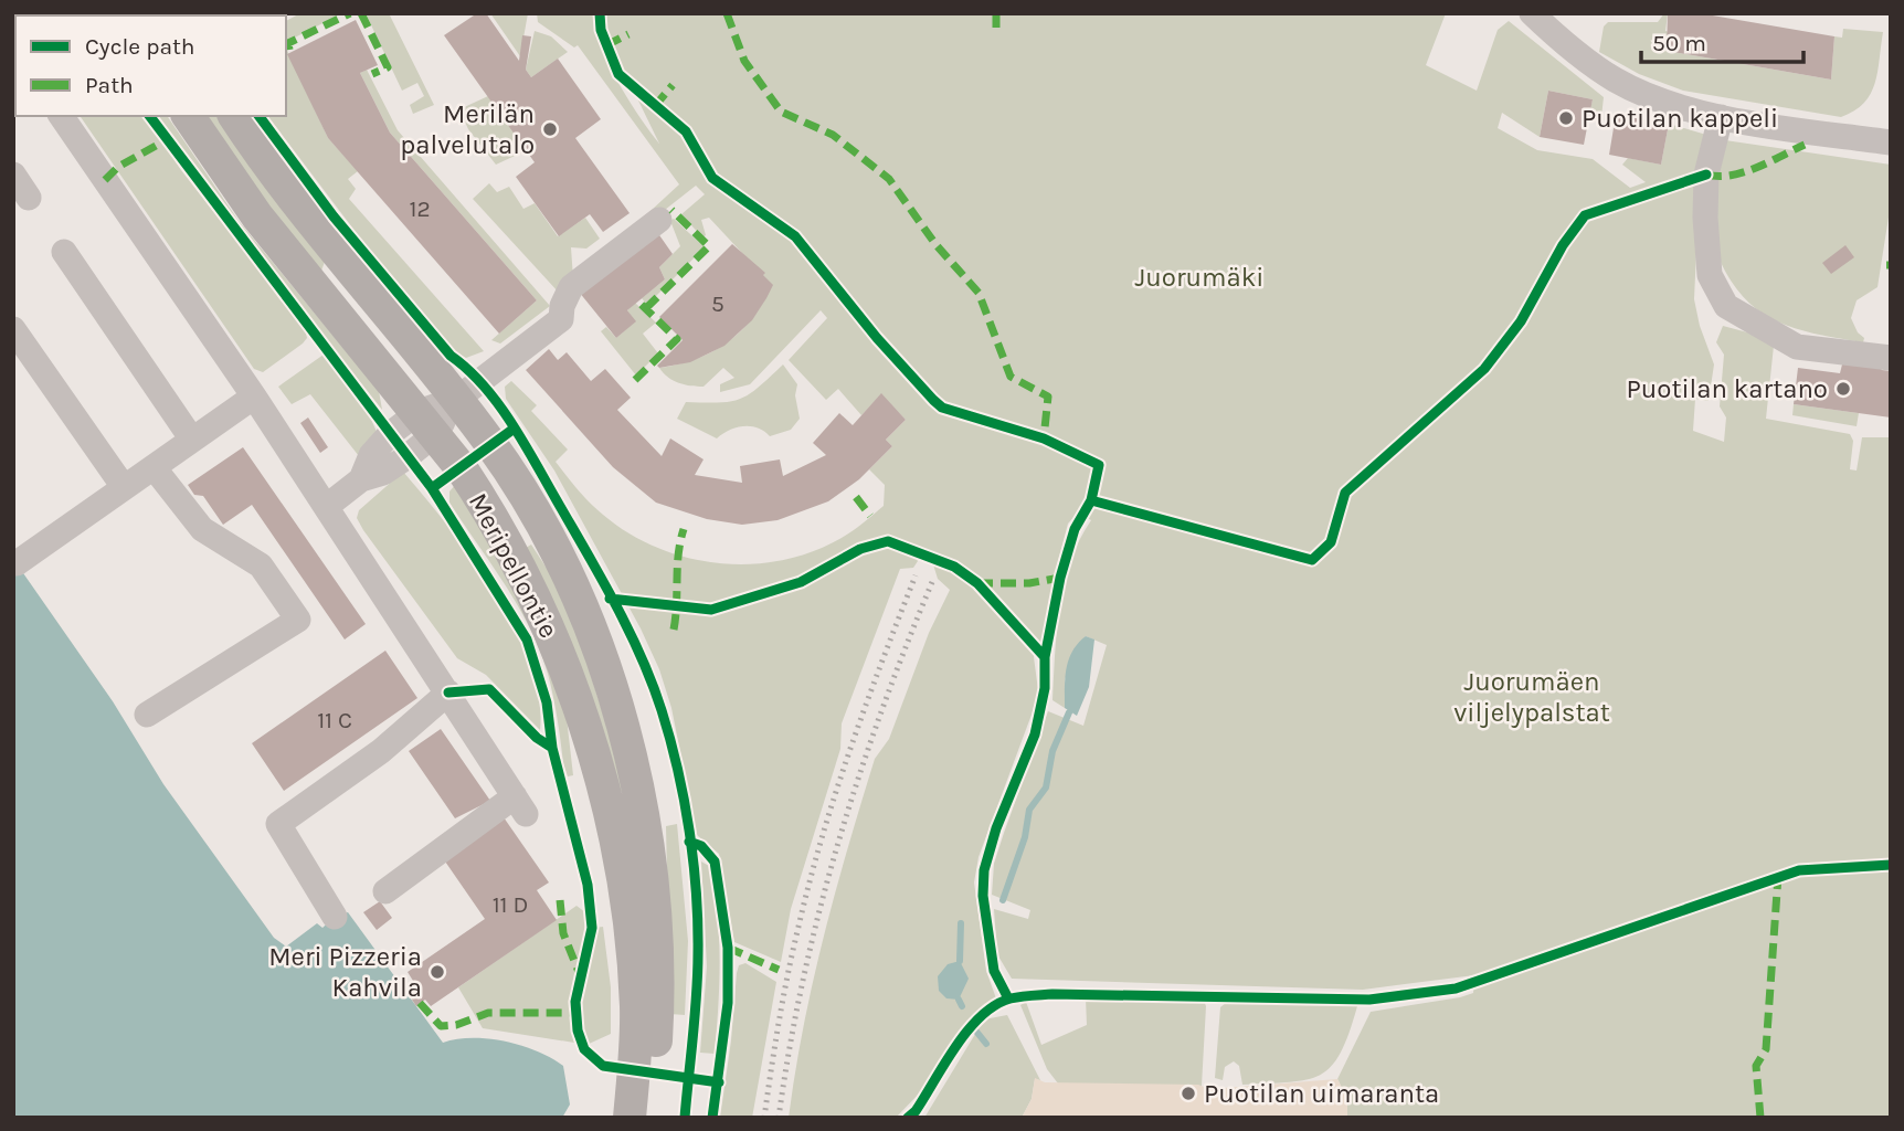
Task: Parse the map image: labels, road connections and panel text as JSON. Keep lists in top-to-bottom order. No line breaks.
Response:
{"streets":{"main road":["Meripellontie"]},"parks":["Juorumäki","Juorumäen viljelypalstat"],"places":["Puotilan kappeli","Merilän palvelutalo","Puotilan kartano","Meri Pizzeria Kahvila","Puotilan uimaranta"],"house_numbers":["12","5","11 C","11 D"],"legend":["Cycle path","Path"],"scale_bar":"50 m"}
